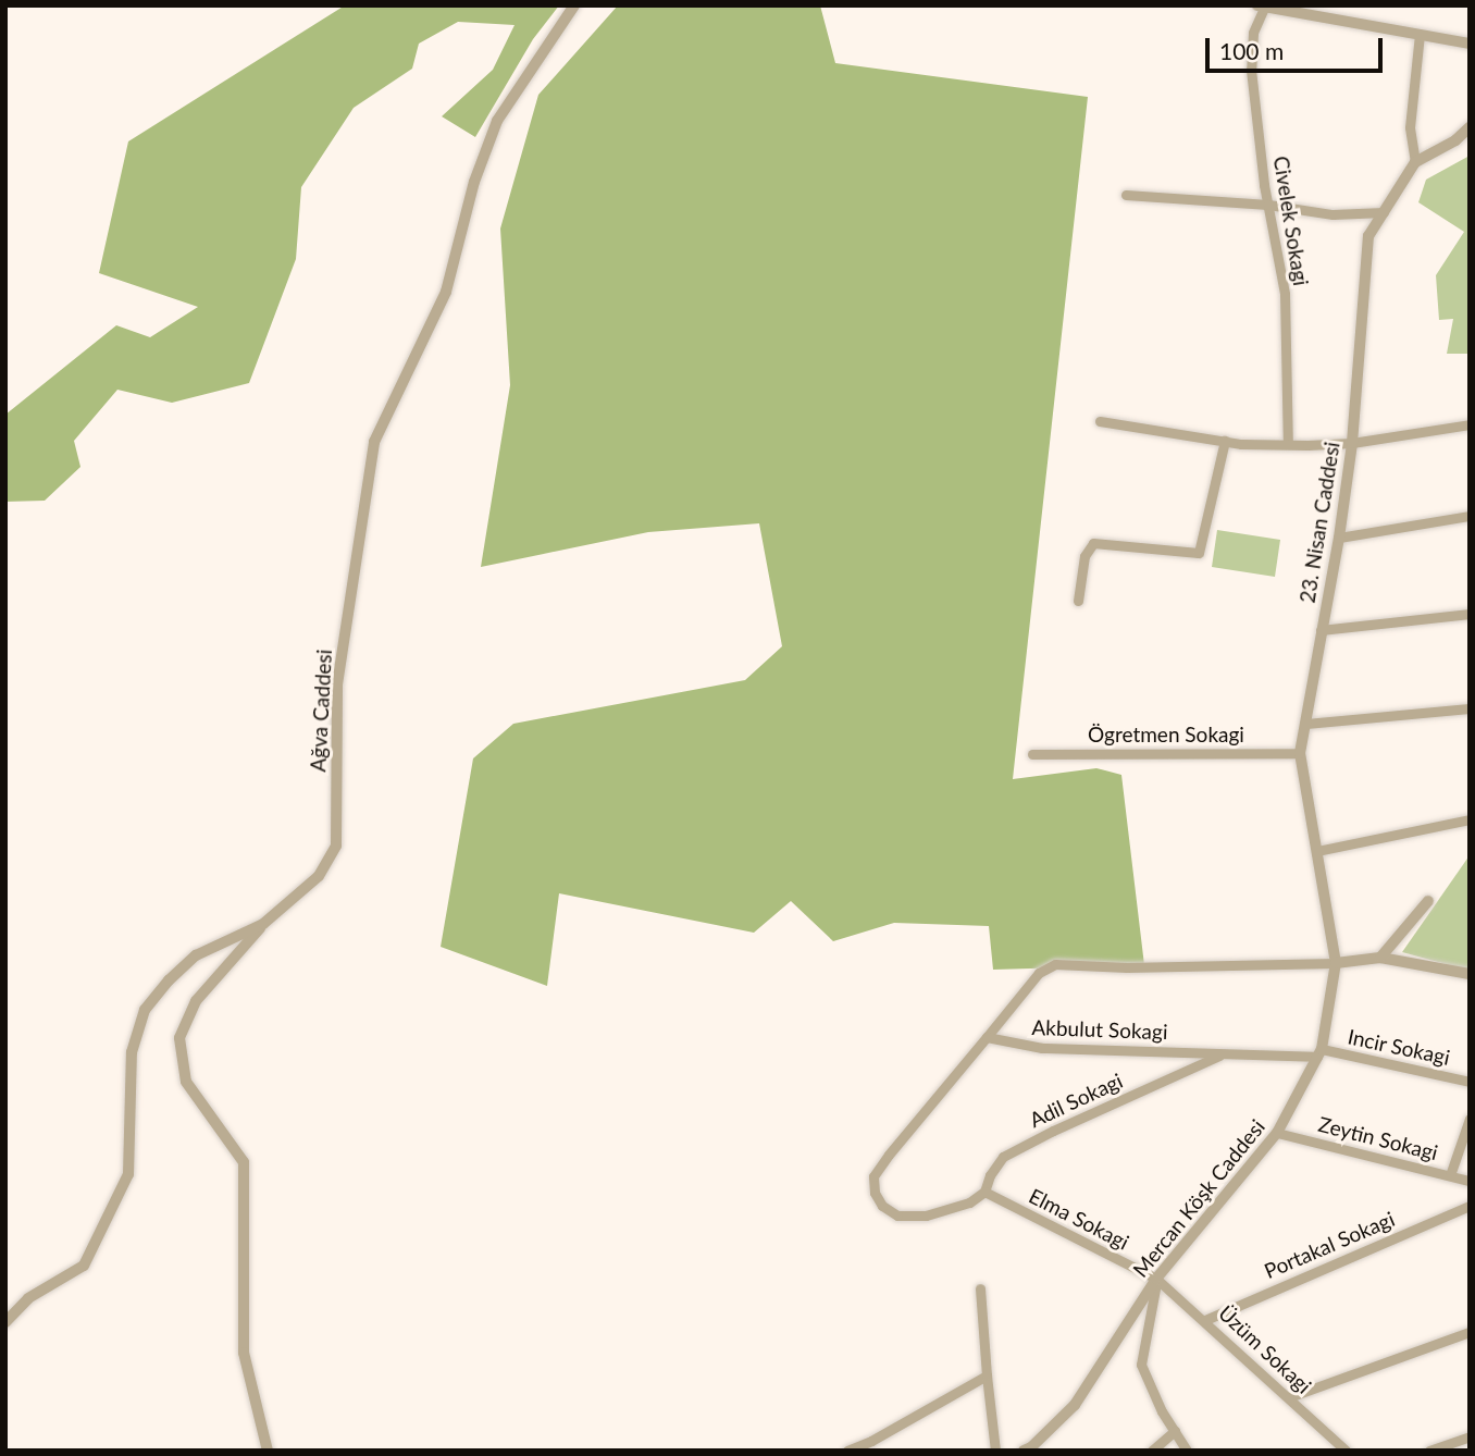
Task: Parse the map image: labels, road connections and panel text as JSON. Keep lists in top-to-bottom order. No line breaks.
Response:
{"streets":{"street":["Civelek Sokagi","23. Nisan Caddesi","Ağva Caddesi","Ögretmen Sokagi","Akbulut Sokagi","Incir Sokagi","Adil Sokagi","Zeytin Sokagi","Mercan Köşk Caddesi","Elma Sokagi","Portakal Sokagi","Üzüm Sokagi"]},"crossings":[["23. Nisan Caddesi","Ögretmen Sokagi"],["23. Nisan Caddesi","Mercan Köşk Caddesi"],["Akbulut Sokagi","Incir Sokagi"],["Akbulut Sokagi","Adil Sokagi"],["Akbulut Sokagi","Mercan Köşk Caddesi"],["Incir Sokagi","Mercan Köşk Caddesi"],["Adil Sokagi","Elma Sokagi"],["Zeytin Sokagi","Mercan Köşk Caddesi"],["Mercan Köşk Caddesi","Elma Sokagi"],["Mercan Köşk Caddesi","Üzüm Sokagi"],["Elma Sokagi","Üzüm Sokagi"],["Portakal Sokagi","Üzüm Sokagi"]],"scale_bar":"100 m"}
